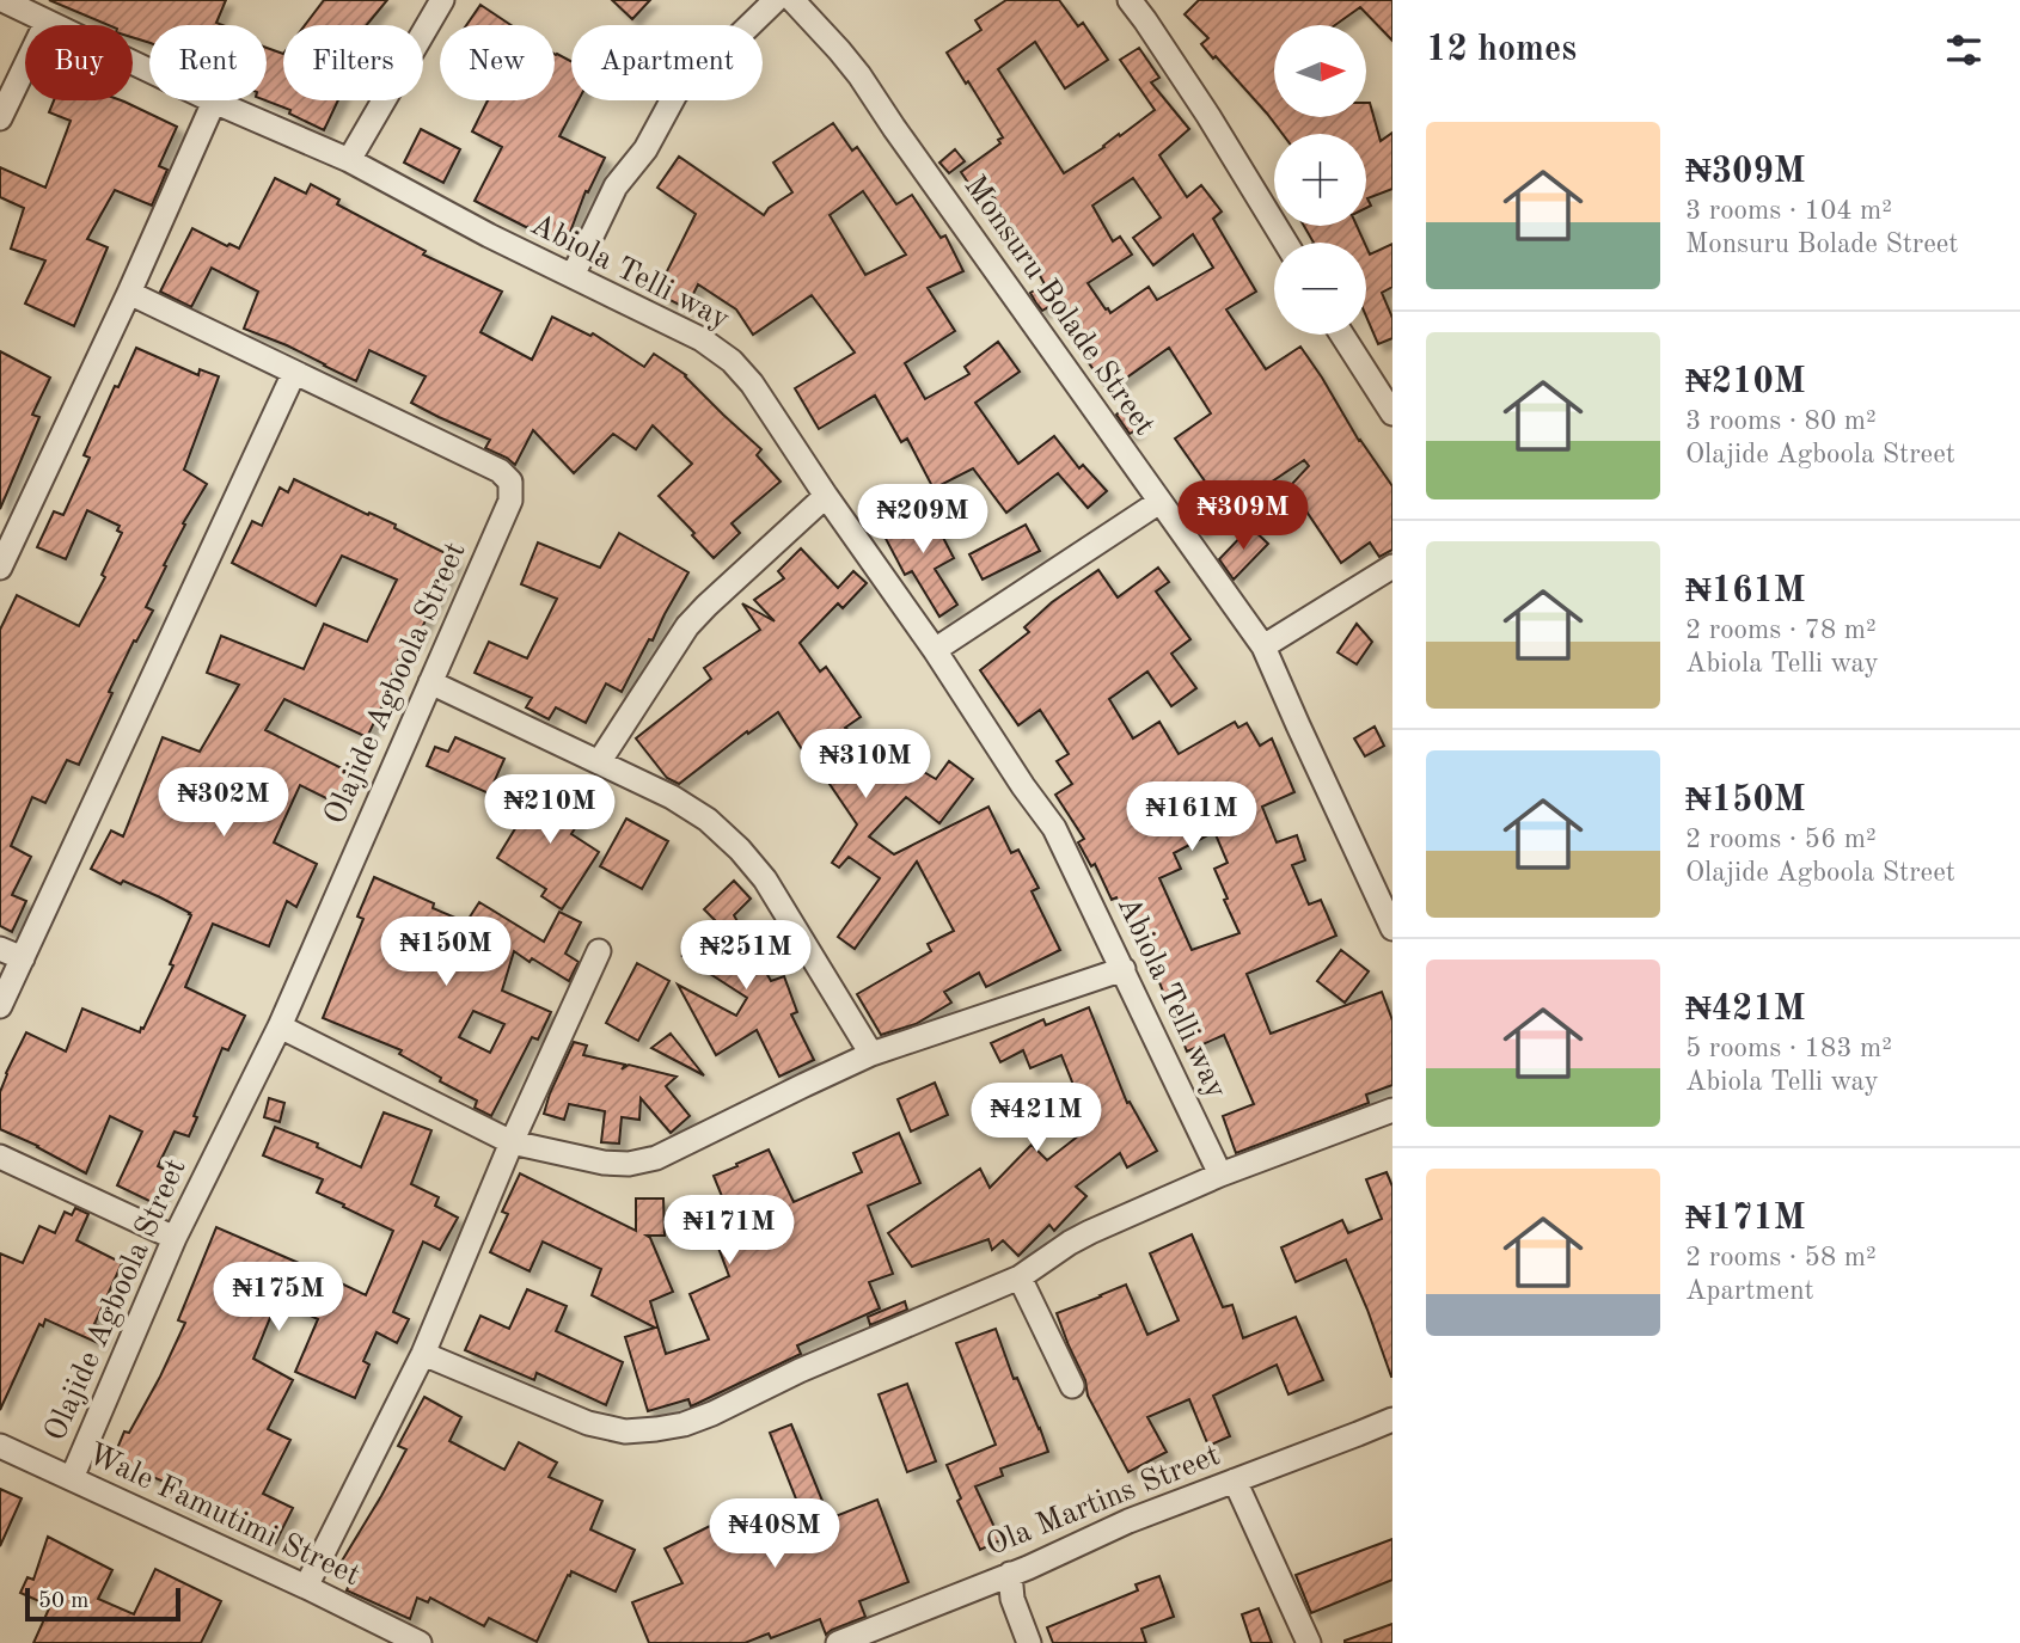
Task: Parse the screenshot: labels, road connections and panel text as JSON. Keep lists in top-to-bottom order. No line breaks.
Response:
{"streets":{"street":["Abiola Telli way","Monsuru Bolade Street","Olajide Agboola Street","Ola Martins Street","Wale Famutimi Street"]},"crossings":[["Olajide Agboola Street","Wale Famutimi Street"]],"scale_bar":"50 m","north":"right","page":{"heading":"12 homes","map_buttons":["+","−"],"chip":["Buy","Rent","Filters","New","Apartment"],"list":[{"name":"₦309M","note":"3 rooms · 104 m² · Monsuru Bolade Street"},{"name":"₦210M","note":"3 rooms · 80 m² · Olajide Agboola Street"},{"name":"₦161M","note":"2 rooms · 78 m² · Abiola Telli way"},{"name":"₦150M","note":"2 rooms · 56 m² · Olajide Agboola Street"},{"name":"₦421M","note":"5 rooms · 183 m² · Abiola Telli way"},{"name":"₦171M","note":"2 rooms · 58 m² · Apartment"}],"price":["₦309M","₦209M","₦310M","₦302M","₦210M","₦161M","₦150M","₦251M","₦421M","₦171M","₦175M","₦408M"],"scale":"50 m"}}
